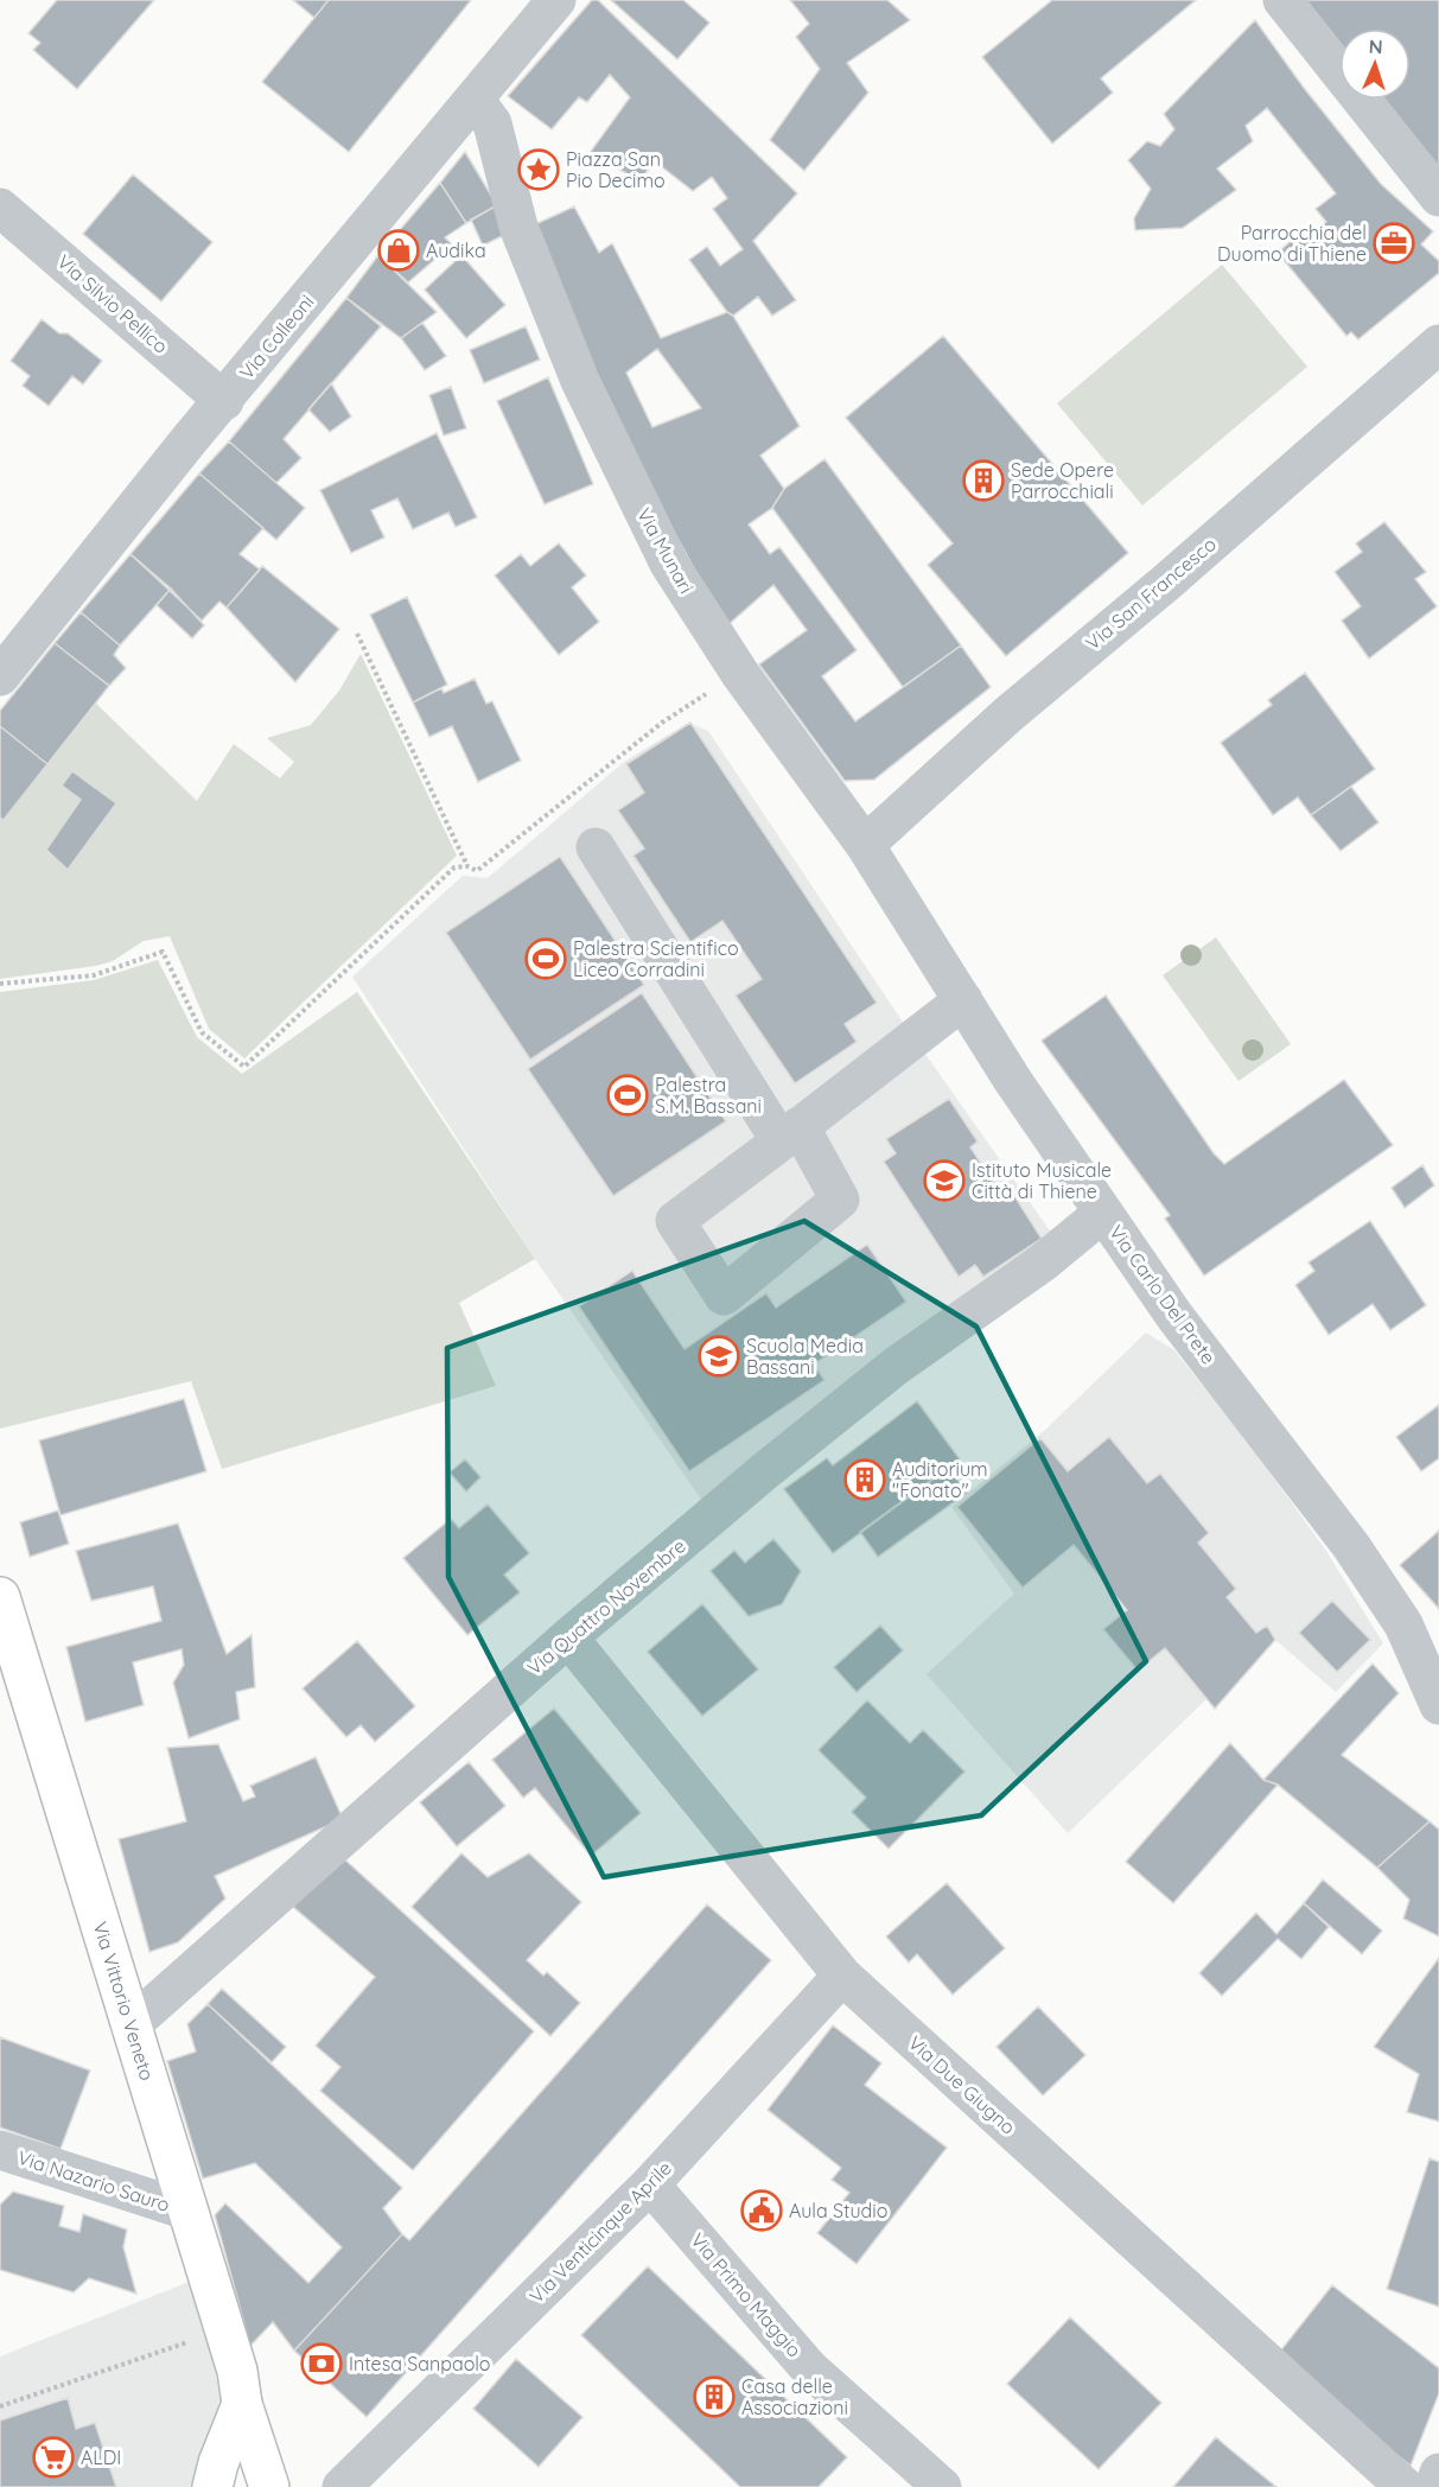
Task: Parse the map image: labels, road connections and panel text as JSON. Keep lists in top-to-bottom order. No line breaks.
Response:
{"streets":{"main road":["Via Vittorio Veneto"],"street":["Via Silvio Pellico","Via Colleoni","Via Munari","Via San Francesco","Via Carlo Del Prete","Via Quattro Novembre","Via Due Giugno","Via Nazario Sauro","Via Venticinque Aprile","Via Primo Maggio"]},"crossings":[["Via Silvio Pellico","Via Colleoni"],["Via Colleoni","Via Munari"],["Via Munari","Via San Francesco"],["Via Munari","Via Carlo Del Prete"],["Via San Francesco","Via Carlo Del Prete"],["Via Carlo Del Prete","Via Quattro Novembre"],["Via Quattro Novembre","Via Vittorio Veneto"],["Via Quattro Novembre","Via Due Giugno"],["Via Vittorio Veneto","Via Nazario Sauro"],["Via Due Giugno","Via Venticinque Aprile"],["Via Venticinque Aprile","Via Primo Maggio"]],"places":{"place":["Piazza San Pio Decimo"],"office":["Parrocchia del Duomo di Thiene"],"shop":["Audika"],"building":["Sede Opere Parrocchiali","Auditorium \"Fonato\"","Casa delle Associazioni"],"sports":["Palestra Scientifico Liceo Corradini","Palestra S.M. Bassani"],"school or university":["Istituto Musicale Città di Thiene","Scuola Media Bassani"],"public building":["Aula Studio"],"bank":["Intesa Sanpaolo"],"supermarket":["ALDI"]},"north":"top"}
